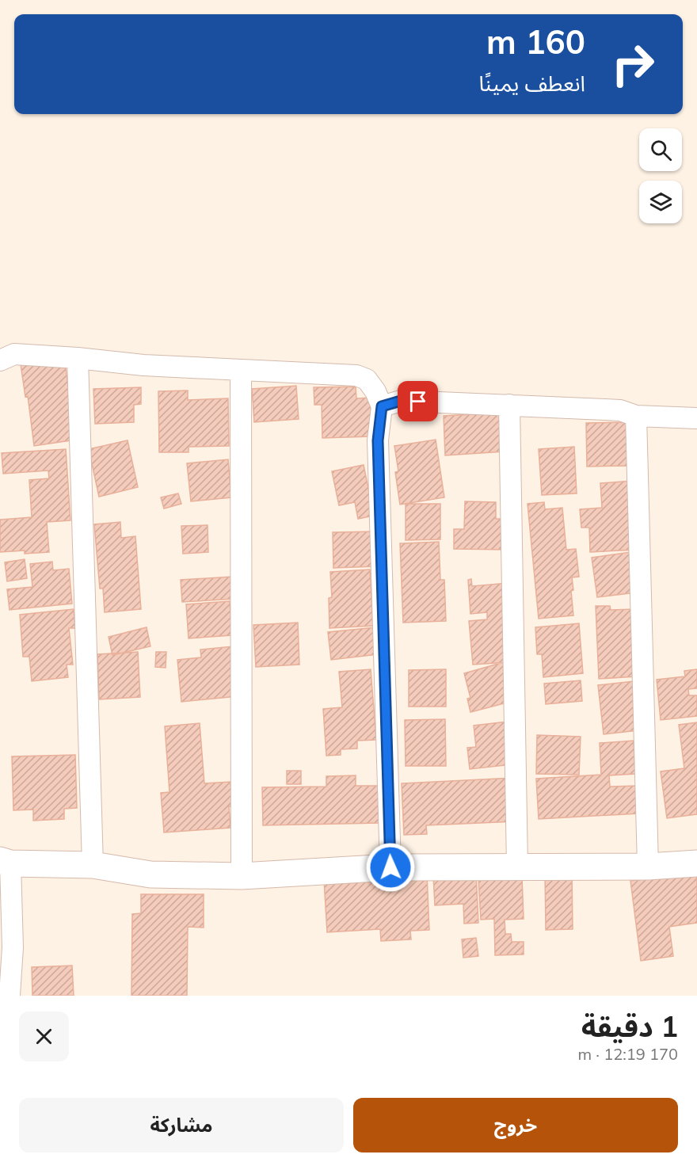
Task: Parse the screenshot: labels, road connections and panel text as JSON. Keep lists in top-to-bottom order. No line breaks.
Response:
{"page":{"turn":["160 m","انعطف يمينًا"],"heading":["1 دقيقة","170 m · 12:19"],"buttons":["خروج","مشاركة"]}}
